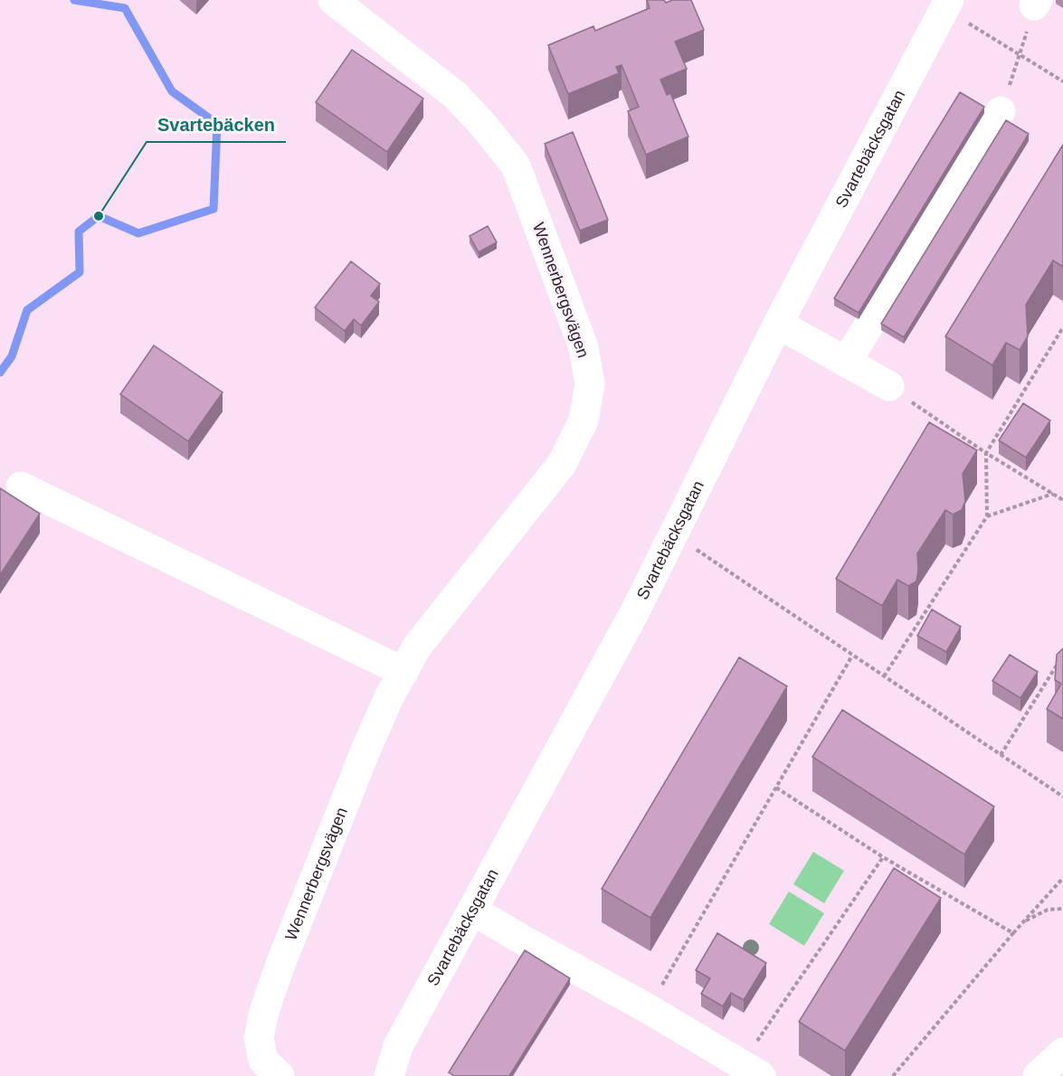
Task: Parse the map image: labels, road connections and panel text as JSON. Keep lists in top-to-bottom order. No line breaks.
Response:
{"streets":{"street":["Svartebäcksgatan","Wennerbergsvägen"]},"places":["Svartebäcken"]}
